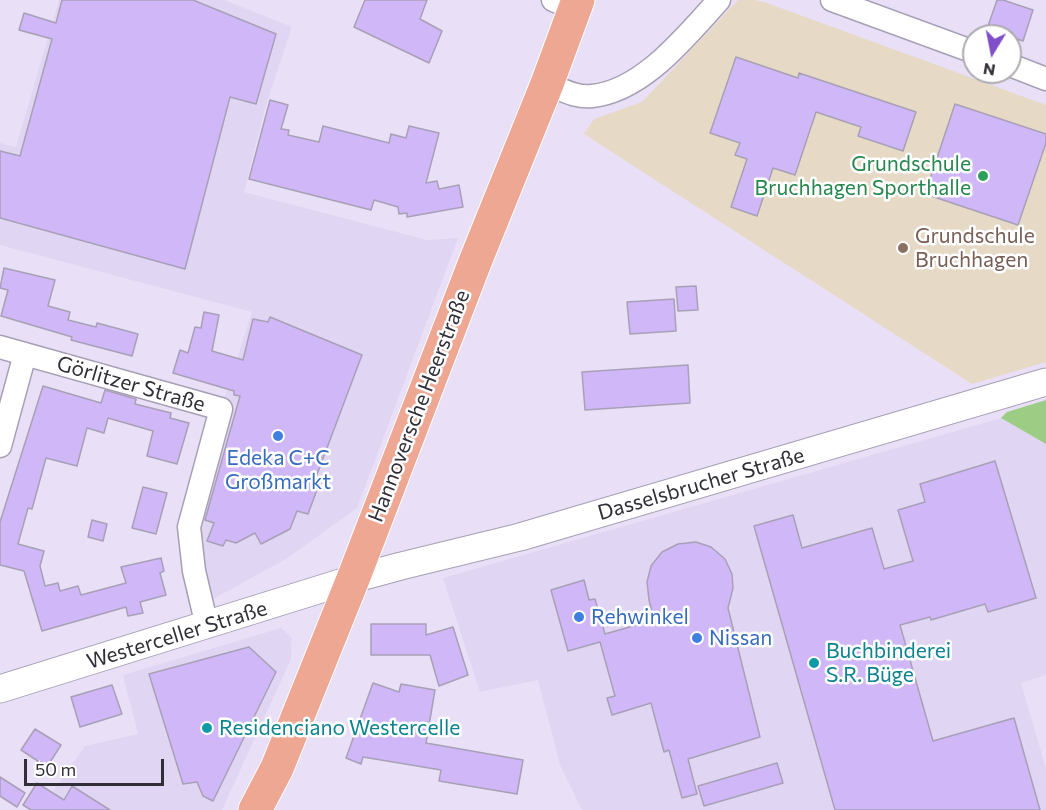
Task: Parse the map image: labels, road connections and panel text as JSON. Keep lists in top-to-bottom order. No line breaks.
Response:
{"streets":{"main road":["Hannoversche Heerstraße"],"street":["Görlitzer Straße","Dasselsbrucher Straße","Westerceller Straße"]},"crossings":[["Görlitzer Straße","Westerceller Straße"],["Hannoversche Heerstraße","Dasselsbrucher Straße"],["Hannoversche Heerstraße","Westerceller Straße"],["Dasselsbrucher Straße","Westerceller Straße"]],"places":["Grundschule Bruchhagen Sporthalle","Grundschule Bruchhagen","Edeka C+C Großmarkt","Rehwinkel","Nissan","Buchbinderei S.R. Büge","Residenciano Westercelle"],"scale_bar":"50 m","north":"bottom"}
